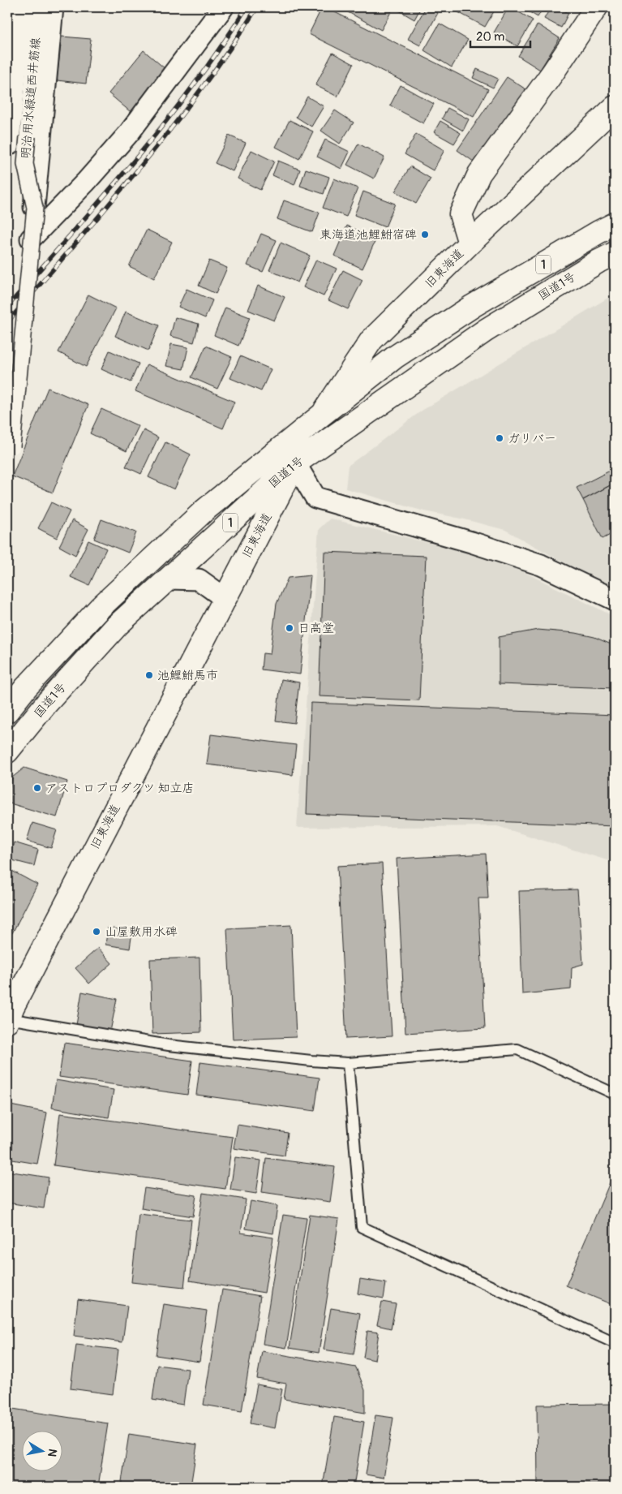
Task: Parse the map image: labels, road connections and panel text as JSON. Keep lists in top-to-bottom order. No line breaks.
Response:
{"streets":{"main road":["1","旧東海道","国道1号"],"street":["明治用水緑道西井筋線"]},"crossings":[["旧東海道","国道1号"]],"places":["東海道池鯉鮒宿碑","ガリバー","日高堂","池鯉鮒馬市","アストロプロダクツ 知立店","山屋敷用水碑"],"scale_bar":"20 m","north":"right"}
